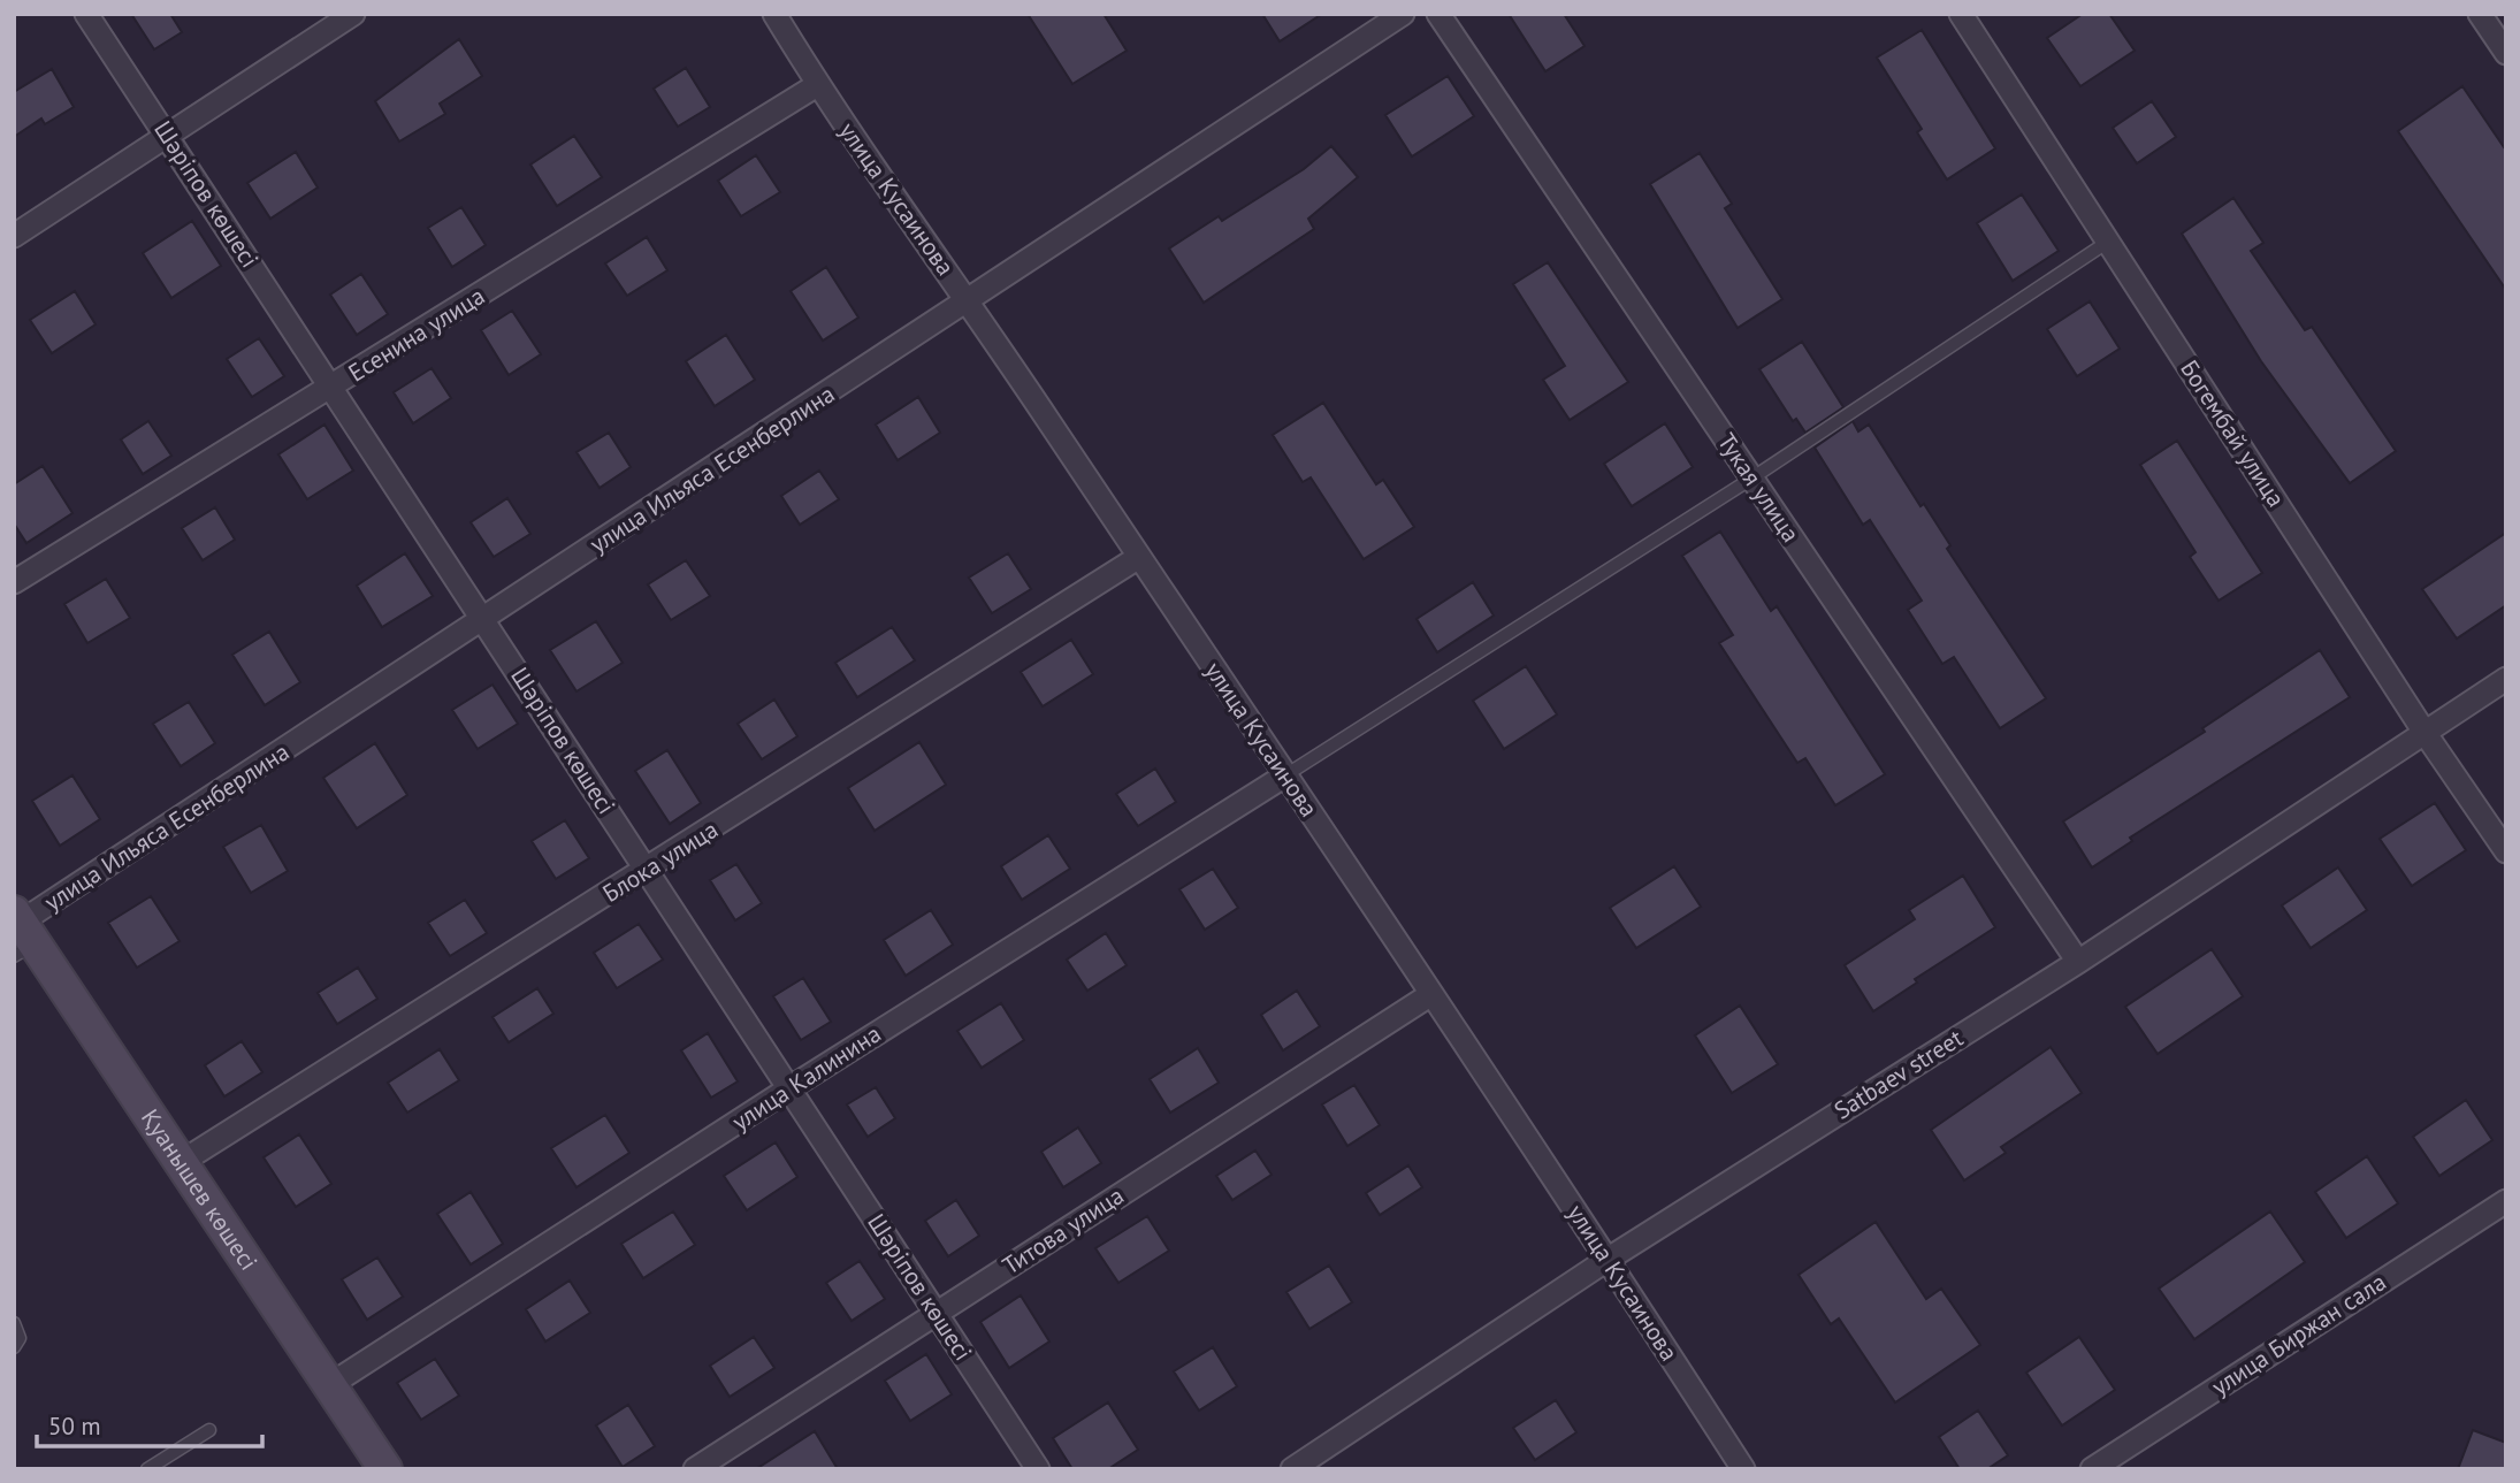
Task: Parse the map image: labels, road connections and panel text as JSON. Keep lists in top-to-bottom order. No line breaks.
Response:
{"streets":{"street":["Шәріпов көшесі","улица Кусаинова","Есенина улица","Богембай улица","улица Ильяса Есенберлина","Тукая улица","Блока улица","Satbaev street","улица Калинина","Қуанышев көшесі","Титова улица","улица Биржан сала"]},"crossings":[["Шәріпов көшесі","Есенина улица"],["Шәріпов көшесі","улица Ильяса Есенберлина"],["Шәріпов көшесі","Блока улица"],["Шәріпов көшесі","улица Калинина"],["Шәріпов көшесі","Титова улица"],["улица Кусаинова","Есенина улица"],["улица Кусаинова","улица Ильяса Есенберлина"],["улица Кусаинова","Блока улица"],["улица Кусаинова","Satbaev street"],["улица Кусаинова","улица Калинина"],["улица Кусаинова","Титова улица"],["Богембай улица","Satbaev street"],["улица Ильяса Есенберлина","Қуанышев көшесі"],["Тукая улица","Satbaev street"],["Блока улица","Қуанышев көшесі"],["улица Калинина","Қуанышев көшесі"]],"scale_bar":"50 m"}
